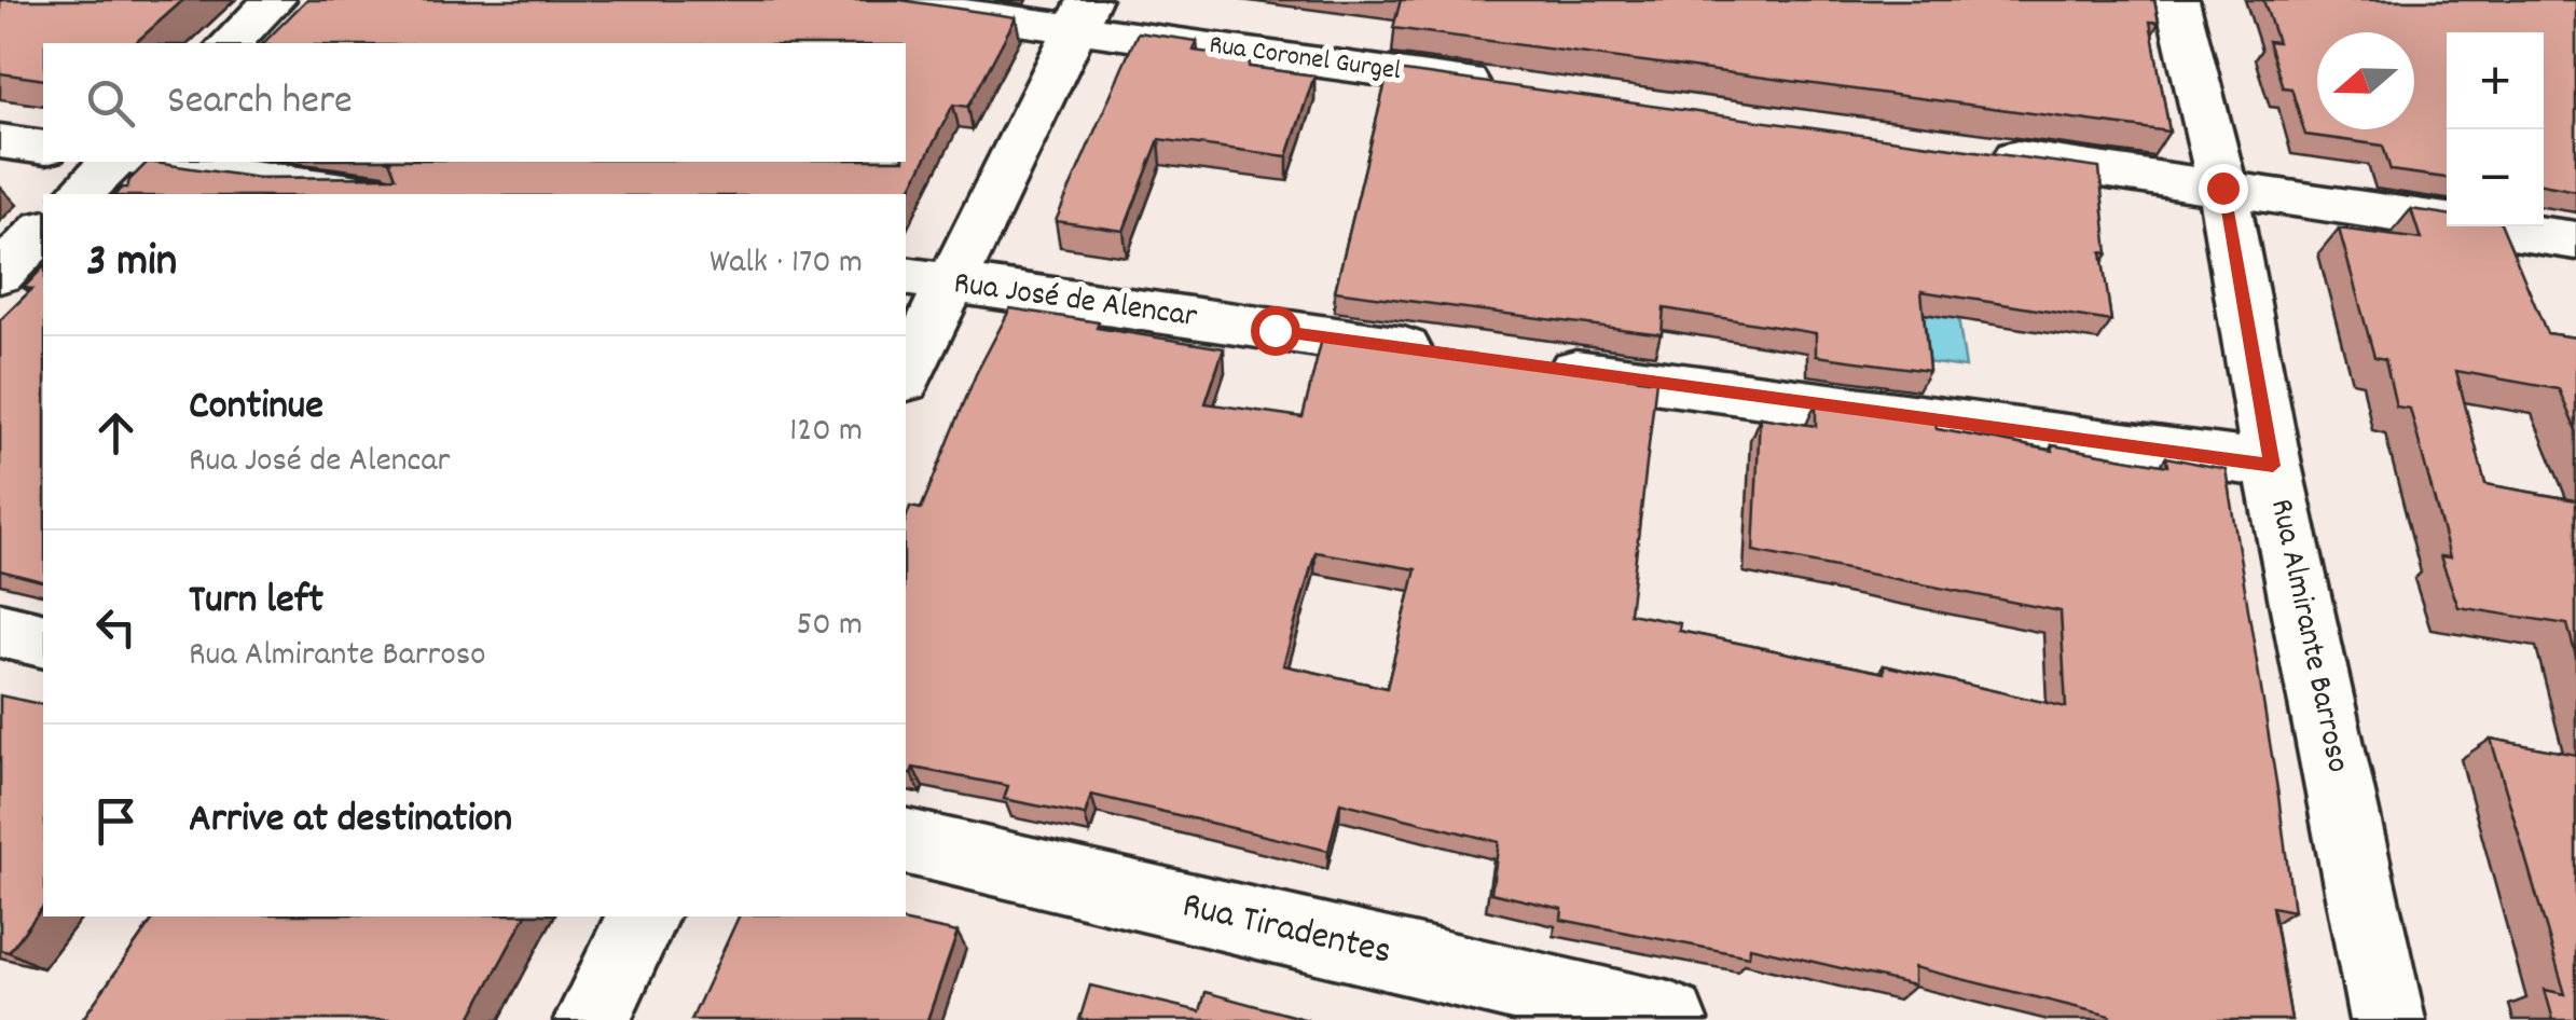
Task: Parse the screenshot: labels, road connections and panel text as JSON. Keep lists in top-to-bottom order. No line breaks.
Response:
{"streets":{"street":["Rua Coronel Gurgel","Rua José de Alencar","Rua Almirante Barroso","Rua Tiradentes"]},"north":"left","page":{"map_buttons":["+","−"],"search":"Search here","heading":["3 min","Walk · 170 m"],"list":[["Continue","Rua José de Alencar","120 m"],["Turn left","Rua Almirante Barroso","50 m"],"Arrive at destination"]}}
